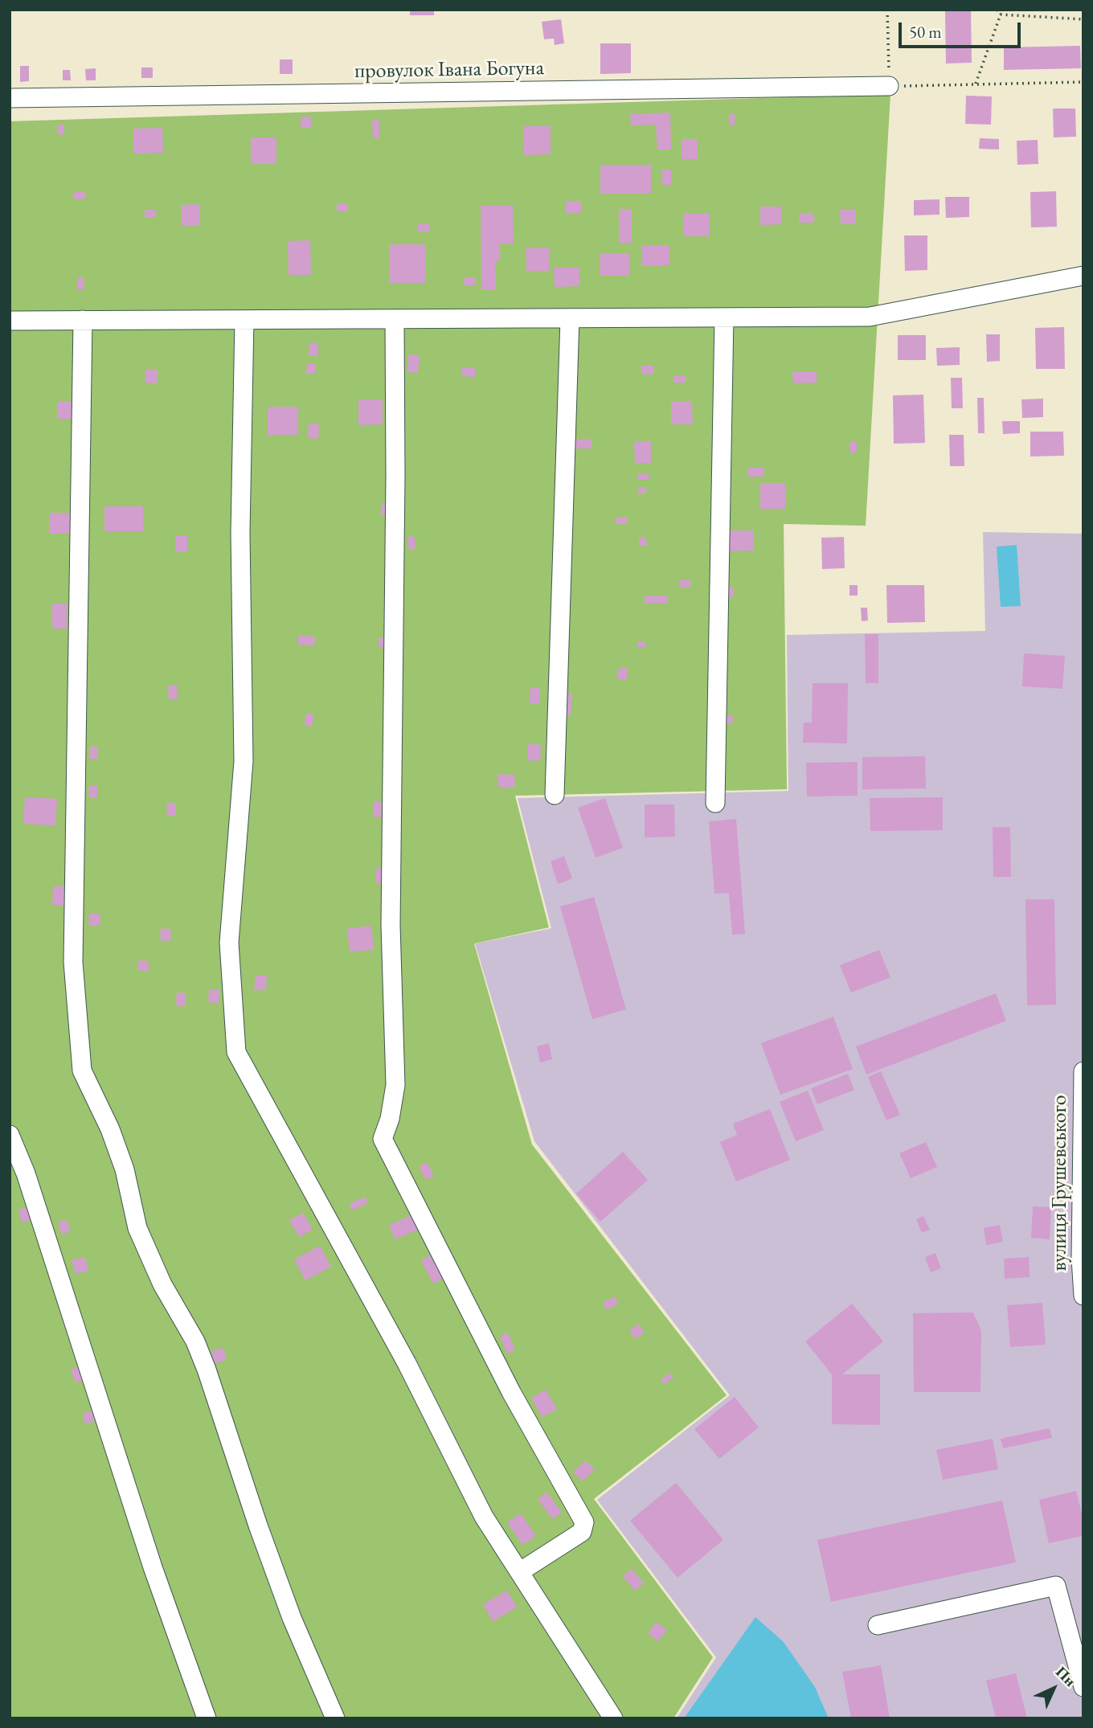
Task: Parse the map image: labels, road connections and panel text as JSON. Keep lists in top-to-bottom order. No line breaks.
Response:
{"streets":{"street":["провулок Івана Богуна","вулиця Грушевського"]},"scale_bar":"50 m","north":"top right"}
